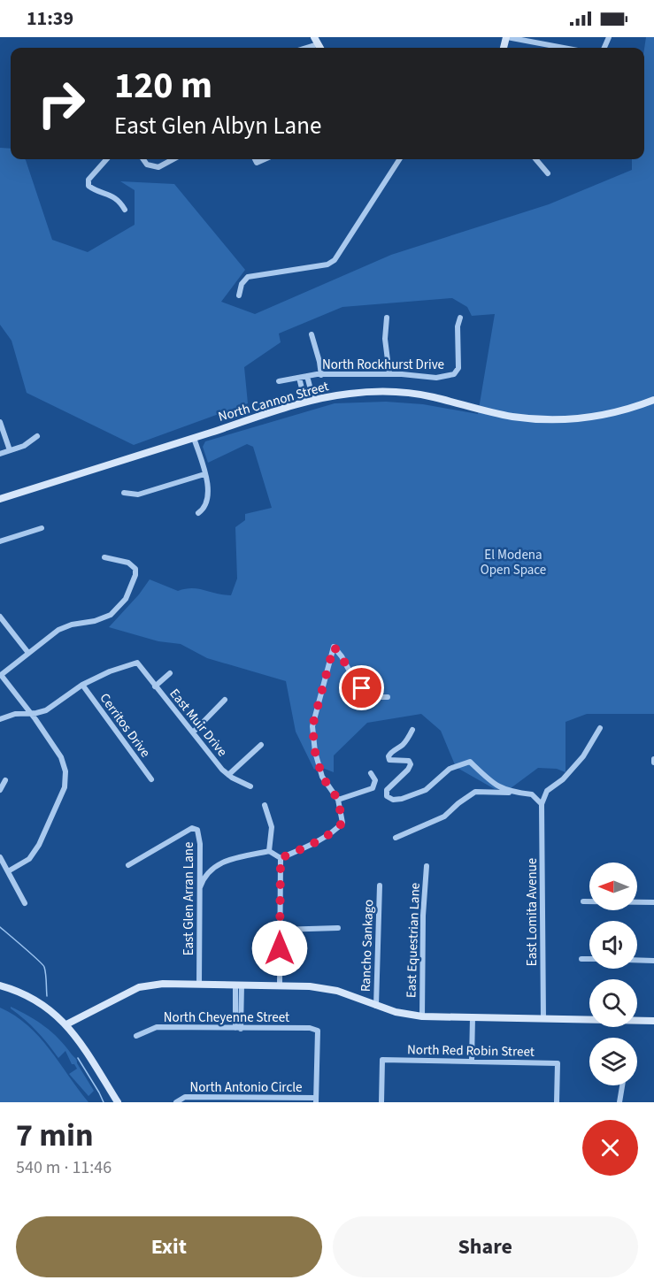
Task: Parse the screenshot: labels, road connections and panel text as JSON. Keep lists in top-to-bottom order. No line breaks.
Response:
{"streets":{"main road":["North Cannon Street"],"street":["North Rockhurst Drive","East Muir Drive","Cerritos Drive","East Glen Arran Lane","East Lomita Avenue","East Equestrian Lane","Rancho Sankago","North Cheyenne Street","North Red Robin Street","North Antonio Circle"]},"crossings":[["North Rockhurst Drive","North Cannon Street"],["East Muir Drive","Cerritos Drive"],["North Cheyenne Street","North Antonio Circle"]],"parks":["El Modena Open Space"],"north":"left","page":{"status":"11:39","turn":["120 m","East Glen Albyn Lane"],"heading":["7 min","540 m · 11:46"],"buttons":["Exit","Share"]}}
